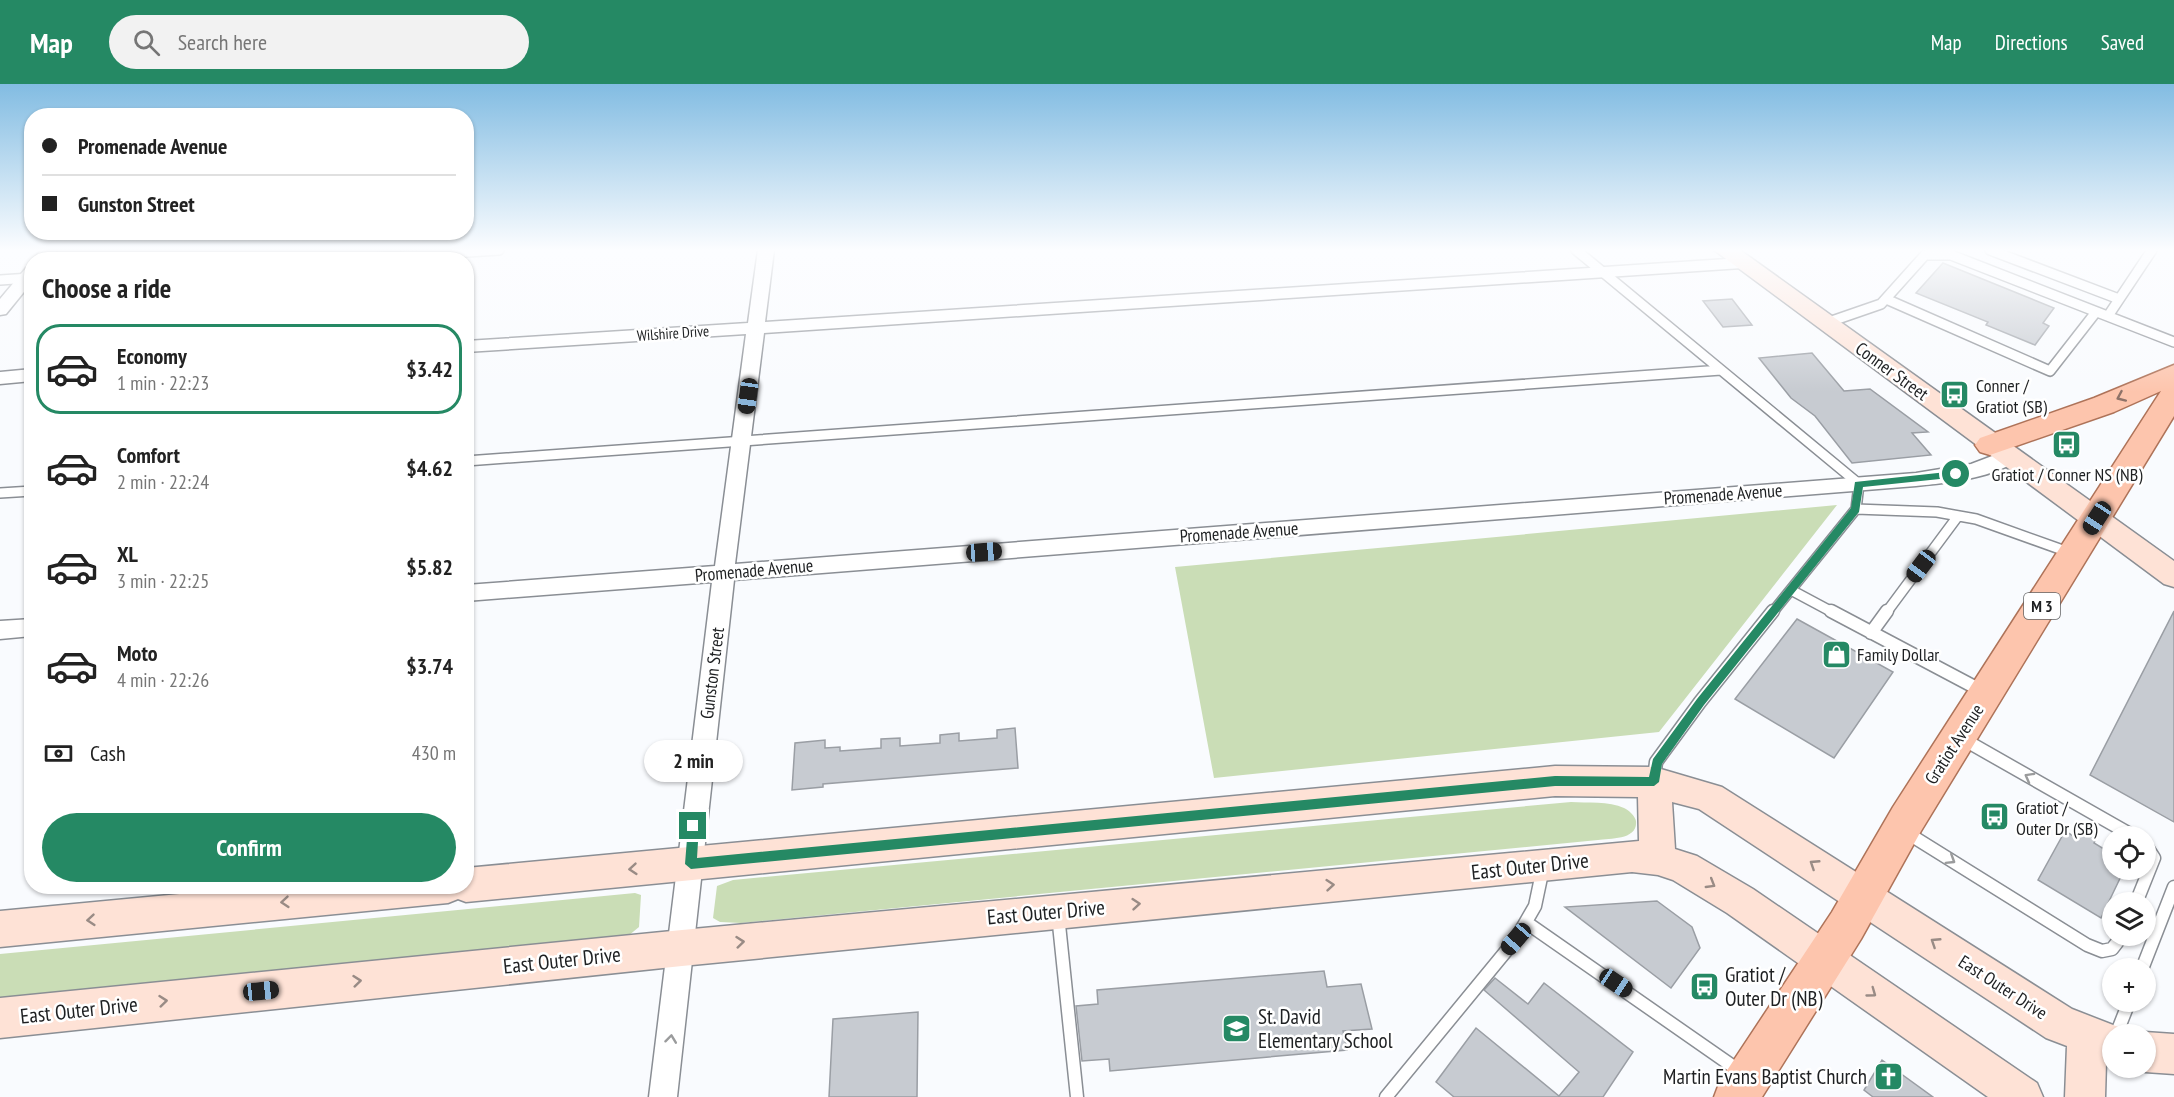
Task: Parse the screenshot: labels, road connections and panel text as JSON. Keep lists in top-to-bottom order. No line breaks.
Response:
{"streets":{"main road":["M 3","Gratiot Avenue"],"street":["Wilshire Drive","Conner Street","Promenade Avenue","Gunston Street","East Outer Drive"]},"crossings":[["Wilshire Drive","Gunston Street"],["Conner Street","Promenade Avenue"],["Conner Street","Gratiot Avenue"],["Promenade Avenue","Gunston Street"],["Gunston Street","East Outer Drive"],["Gratiot Avenue","East Outer Drive"]],"places":{"bus stop":["Conner / Gratiot (SB)","Gratiot / Conner NS (NB)","Gratiot / Outer Dr (SB)","Gratiot / Outer Dr (NB)"],"shop":["Family Dollar"],"school or university":["St. David Elementary School"],"church":["Martin Evans Baptist Church"]},"page":{"header":"Map","search":"Search here","nav":["Map","Directions","Saved"],"banner":["Promenade Avenue","Gunston Street"],"heading":"Choose a ride","list":[{"name":"Economy","note":"1 min · 22:23","value":"$3.42"},{"name":"Comfort","note":"2 min · 22:24","value":"$4.62"},{"name":"XL","note":"3 min · 22:25","value":"$5.82"},{"name":"Moto","note":"4 min · 22:26","value":"$3.74"}],"pay":["Cash","430 m"],"bubble":"2 min","buttons":"Confirm","map_buttons":["+","−"]}}
